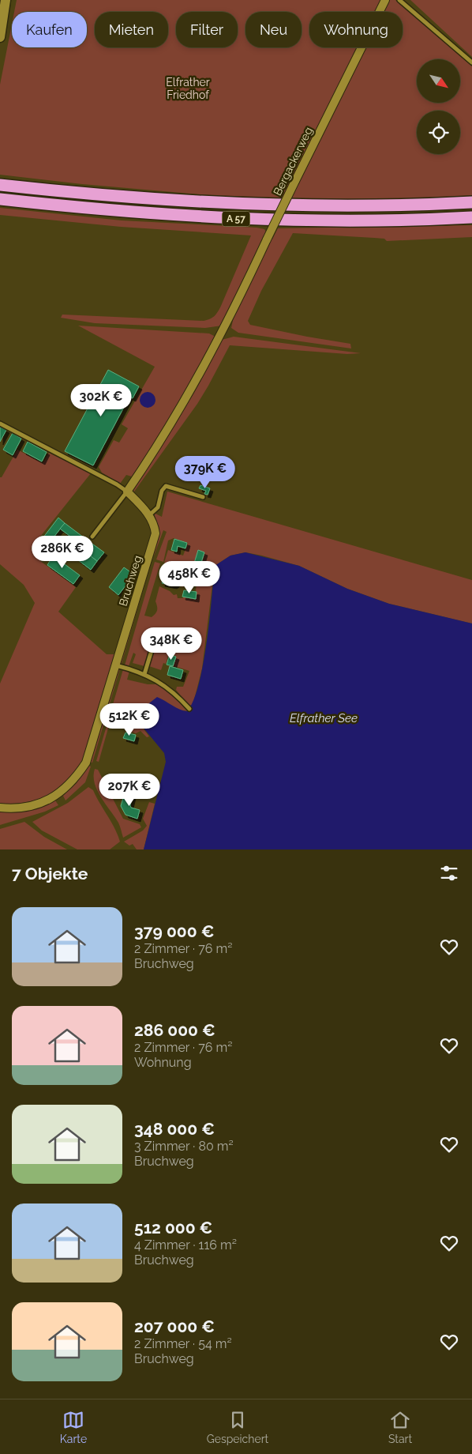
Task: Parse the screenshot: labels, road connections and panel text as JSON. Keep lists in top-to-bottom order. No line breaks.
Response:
{"streets":{"highway":["A 57"],"street":["Bergackerweg","Bruchweg"]},"crossings":[["Bergackerweg","Bruchweg"]],"water":["Elfrather See"],"parks":["Elfrather Friedhof"],"north":"bottom right","page":{"chip":["Kaufen","Mieten","Filter","Neu","Wohnung"],"price":["302K €","379K €","286K €","458K €","348K €","512K €","207K €"],"heading":"7 Objekte","list":[{"name":"379 000 €","note":"2 Zimmer · 76 m² · Bruchweg"},{"name":"286 000 €","note":"2 Zimmer · 76 m² · Wohnung"},{"name":"348 000 €","note":"3 Zimmer · 80 m² · Bruchweg"},{"name":"512 000 €","note":"4 Zimmer · 116 m² · Bruchweg"},{"name":"207 000 €","note":"2 Zimmer · 54 m² · Bruchweg"}],"tabs":["Karte","Gespeichert","Start"]}}
